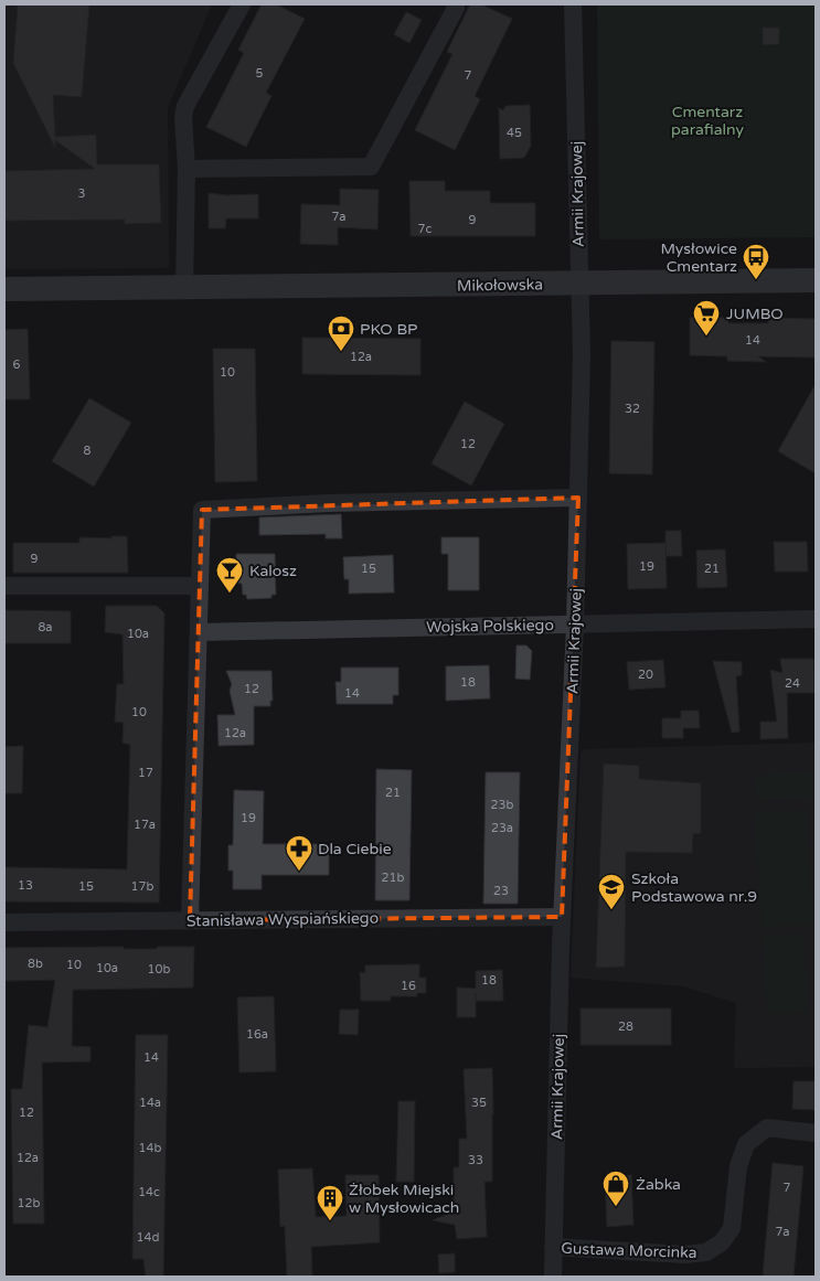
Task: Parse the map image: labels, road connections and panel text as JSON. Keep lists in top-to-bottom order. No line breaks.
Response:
{"streets":{"street":["Armii Krajowej","Mikołowska","Wojska Polskiego","Stanisława Wyspiańskiego","Gustawa Morcinka"]},"crossings":[["Armii Krajowej","Mikołowska"],["Armii Krajowej","Wojska Polskiego"],["Armii Krajowej","Stanisława Wyspiańskiego"],["Armii Krajowej","Gustawa Morcinka"]],"parks":["Cmentarz parafialny"],"places":{"bus stop":["Mysłowice Cmentarz"],"supermarket":["JUMBO"],"bank":["PKO BP"],"bar":["Kalosz"],"pharmacy":["Dla Ciebie"],"school or university":["Szkoła Podstawowa nr.9"],"shop":["Żabka"],"building":["Żłobek Miejski w Mysłowicach"]},"house_numbers":["5","7","45","3","7a","9","7c","14","12a","6","10","32","12","8","9","19","15","21","8a","10a","20","18","24","12","14","10","12a","17","21","23b","19","17a","23a","21b","13","15","17b","23","8b","10","10a","10b","18","16","28","16a","14","14a","35","12","14b","12a","33","7","14c","12b","7a","14d"]}
